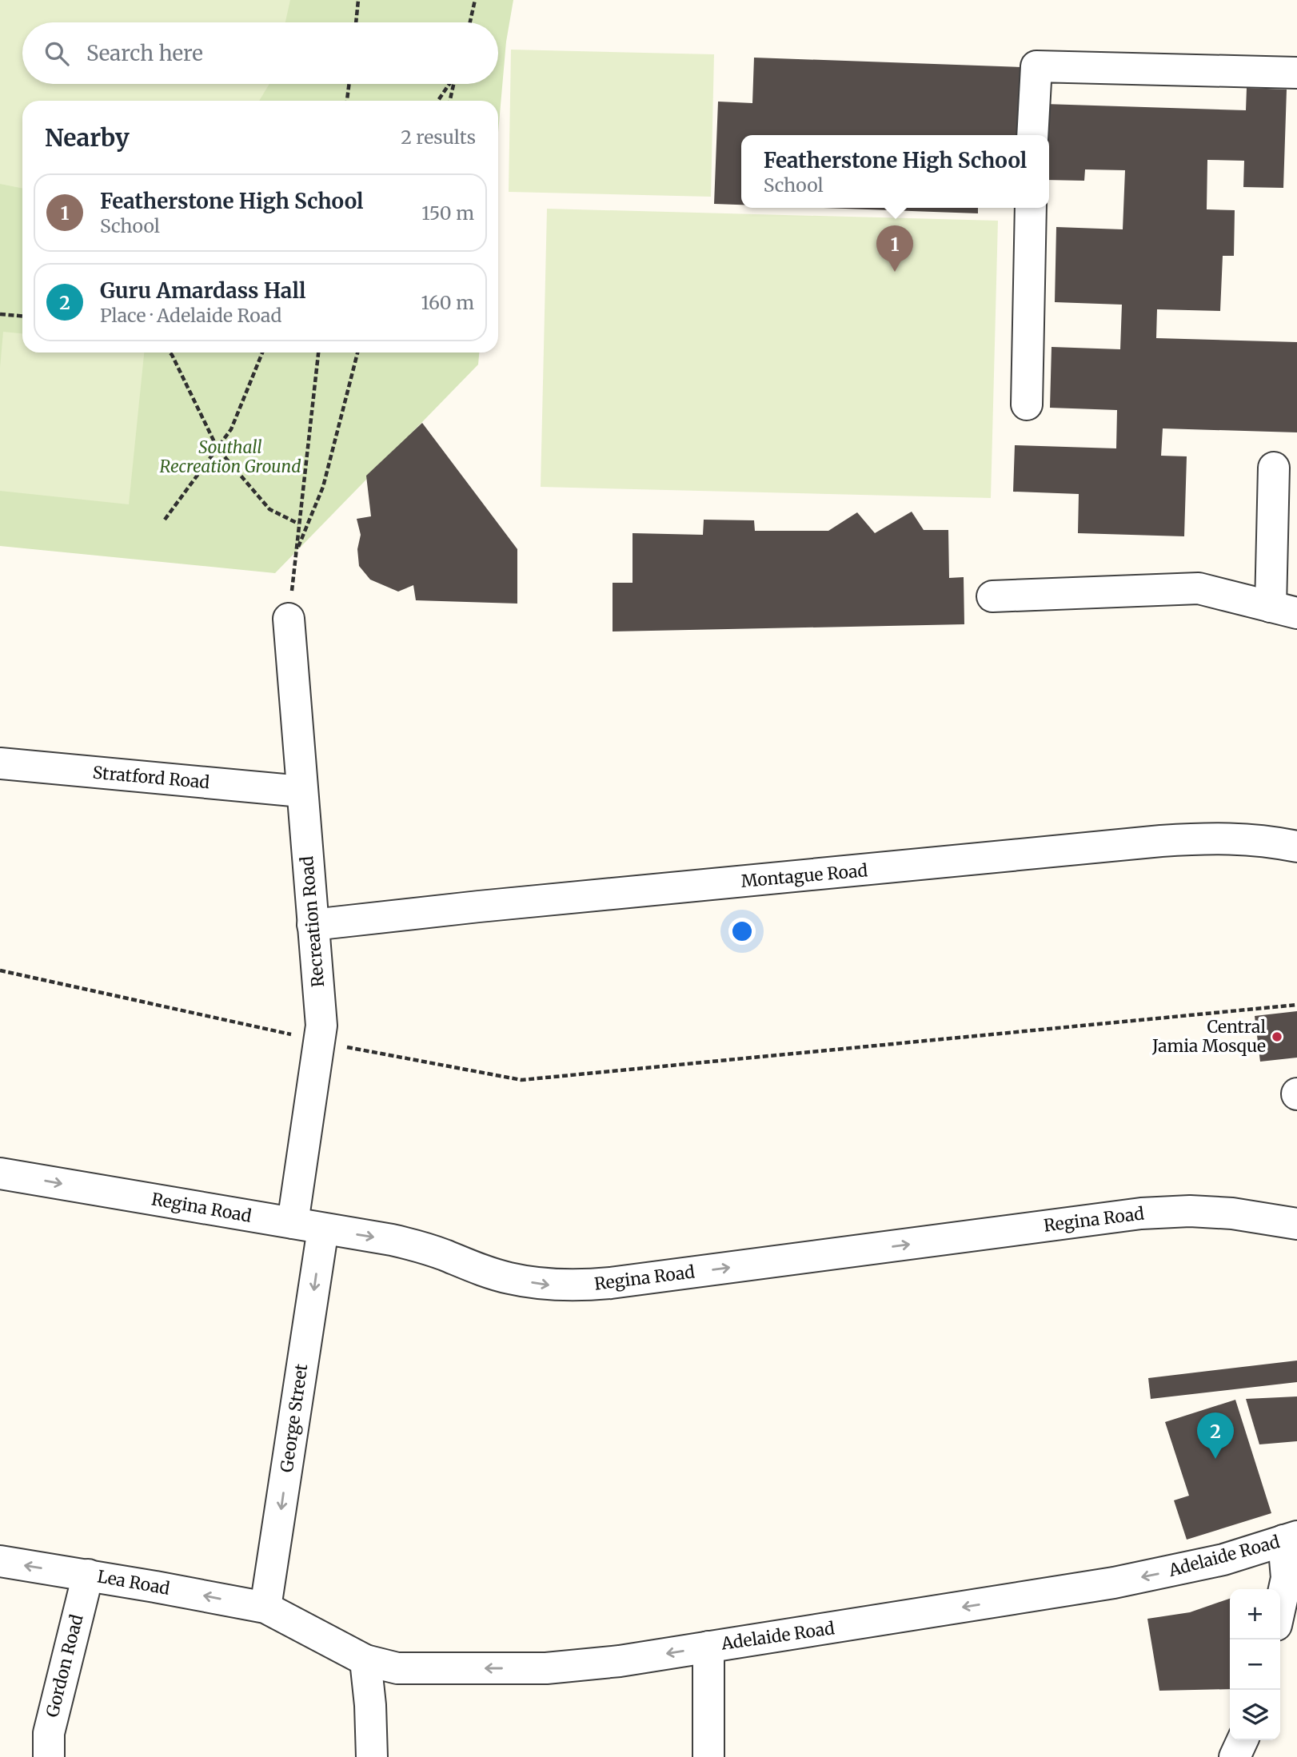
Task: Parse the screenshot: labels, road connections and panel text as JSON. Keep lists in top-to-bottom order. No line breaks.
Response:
{"streets":{"street":["Stratford Road","Montague Road","Recreation Road","Regina Road","George Street","Adelaide Road","Lea Road","Gordon Road"]},"crossings":[["Stratford Road","Recreation Road"],["Montague Road","Recreation Road"],["Recreation Road","Regina Road"],["Regina Road","George Street"],["George Street","Adelaide Road"],["George Street","Lea Road"],["Adelaide Road","Lea Road"],["Lea Road","Gordon Road"]],"one_way":["Regina Road","George Street","Adelaide Road","Lea Road"],"parks":["Southall Recreation Ground"],"places":["Central Jamia Mosque"],"page":{"search":"Search here","heading":["Nearby","2 results"],"popup":["Featherstone High School","School"],"list":[{"mark":"1","name":"Featherstone High School","note":"School","value":"150 m"},{"mark":"2","name":"Guru Amardass Hall","note":"Place · Adelaide Road","value":"160 m"}],"pins":["1","2"],"map_buttons":["+","−"]}}
